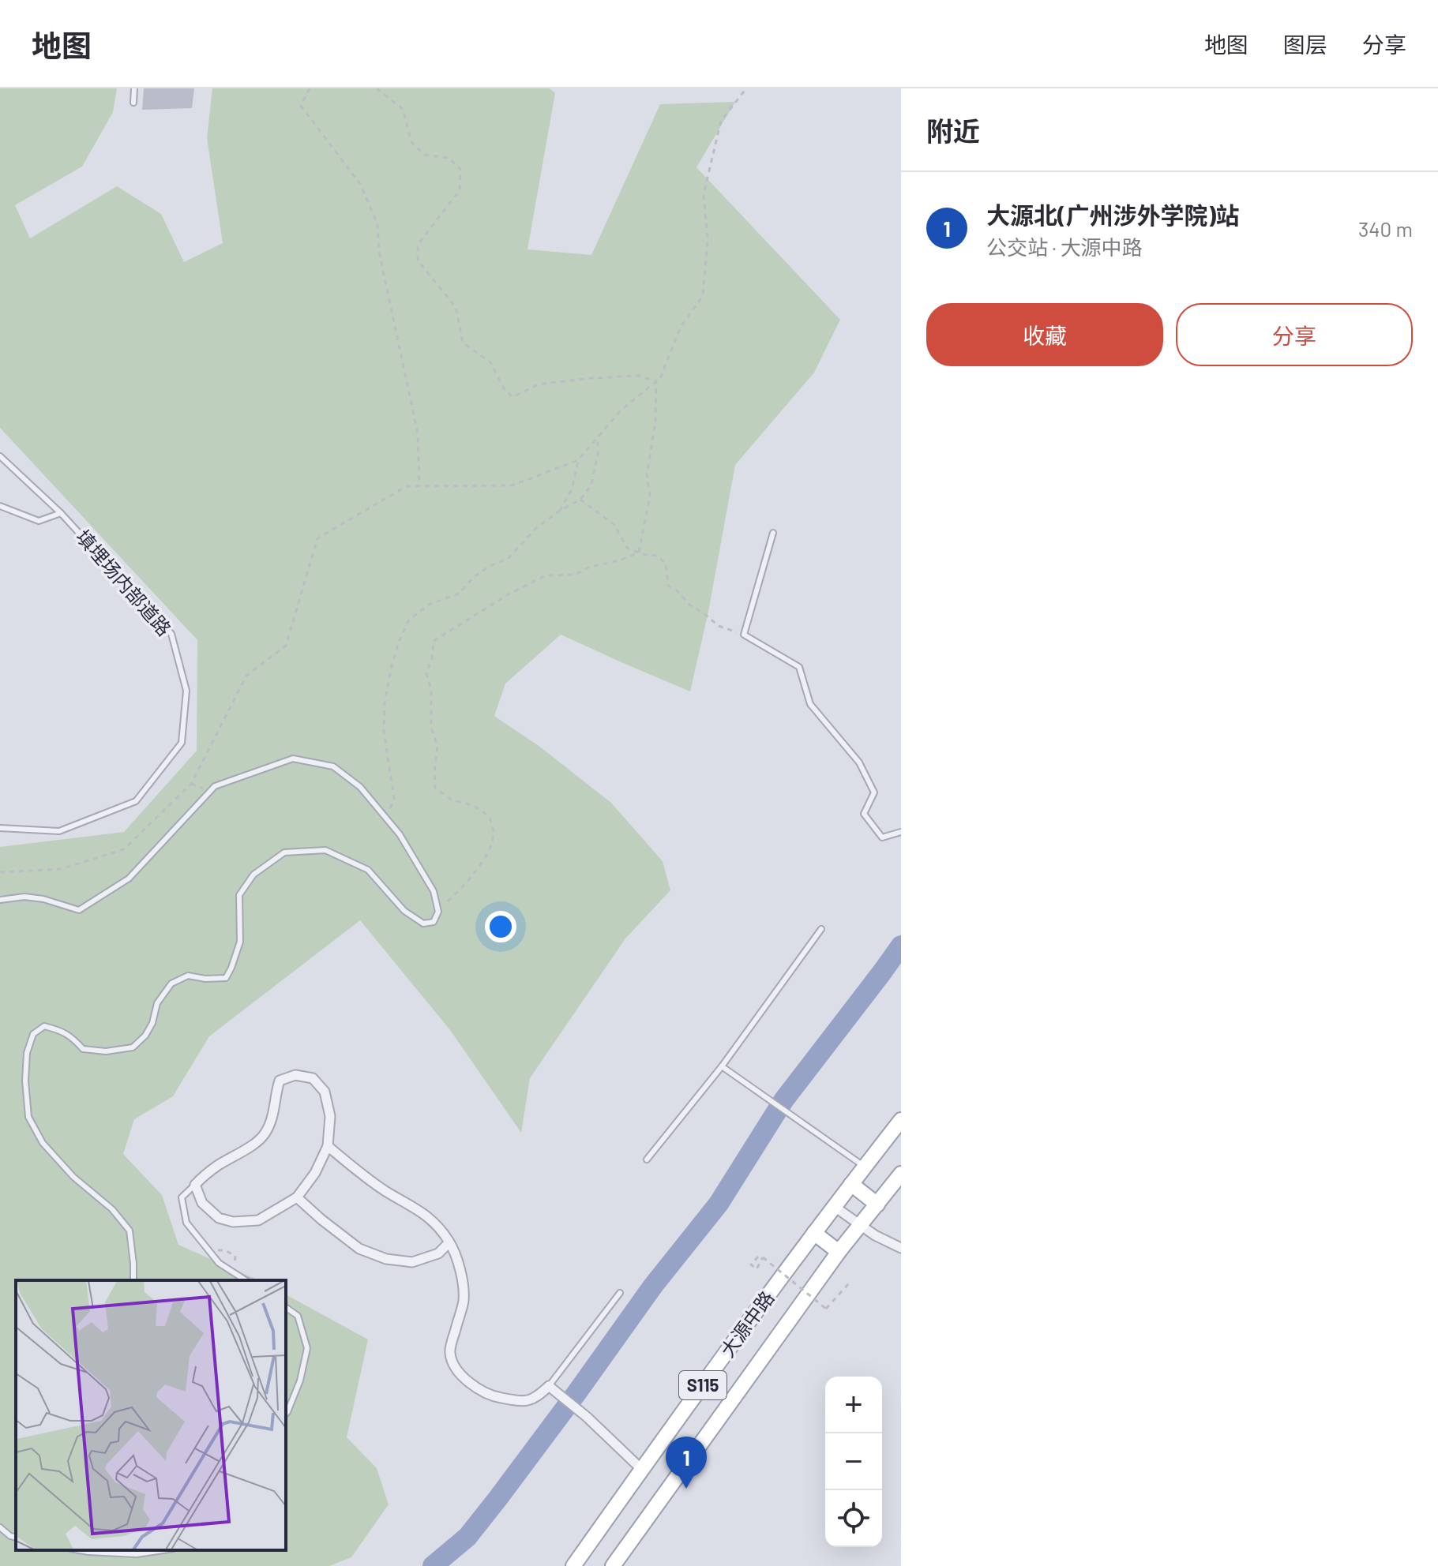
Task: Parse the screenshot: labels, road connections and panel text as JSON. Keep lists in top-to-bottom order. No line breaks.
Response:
{"streets":{"main road":["大源中路","S115"],"lane":["填埋场内部道路"]},"crossings":[["大源中路","S115"]],"page":{"header":"地图","nav":["地图","图层","分享"],"heading":"附近","list":[{"mark":"1","name":"大源北(广州涉外学院)站","note":"公交站 · 大源中路","value":"340 m"}],"buttons":["收藏","分享"],"map_buttons":["+","−"],"pins":"1"}}
